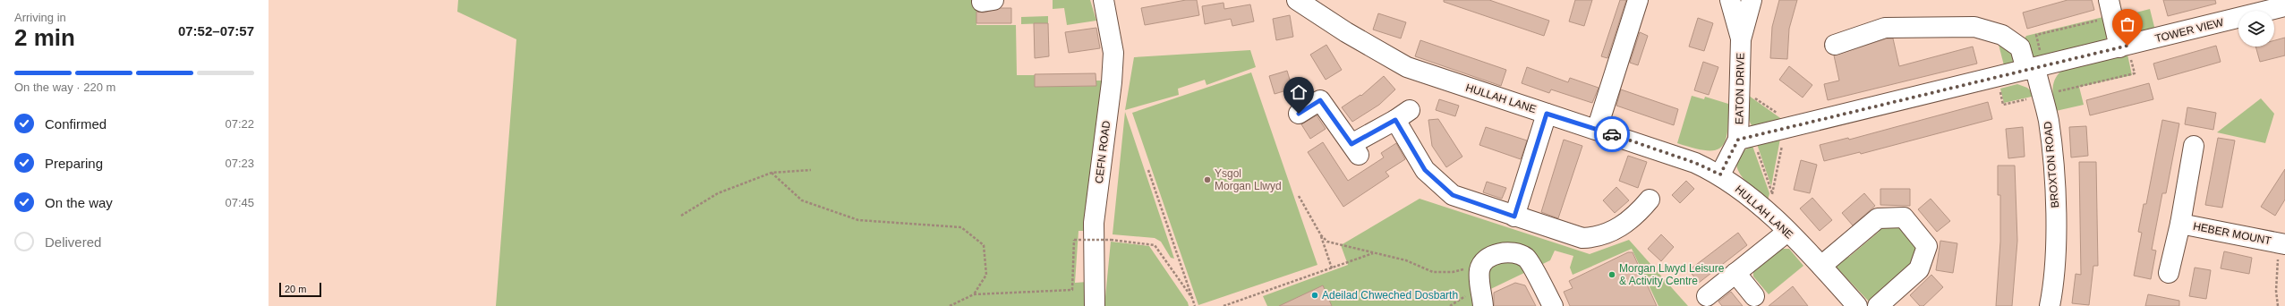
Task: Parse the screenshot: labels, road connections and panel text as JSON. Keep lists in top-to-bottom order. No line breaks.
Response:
{"streets":{"street":["TOWER VIEW","EATON DRIVE","HULLAH LANE","CEFN ROAD","BROXTON ROAD","HEBER MOUNT"]},"crossings":[["TOWER VIEW","EATON DRIVE"],["TOWER VIEW","BROXTON ROAD"],["EATON DRIVE","HULLAH LANE"]],"places":["Ysgol Morgan Llwyd","Morgan Llwyd Leisure & Activity Centre","Adeilad Chweched Dosbarth"],"scale_bar":"20 m","page":{"heading":["2 min","Arriving in","07:52–07:57"],"bar":"On the way · 220 m","list":[["Confirmed","07:22"],["Preparing","07:23"],["On the way","07:45"],"Delivered"],"scale":"20 m"}}
